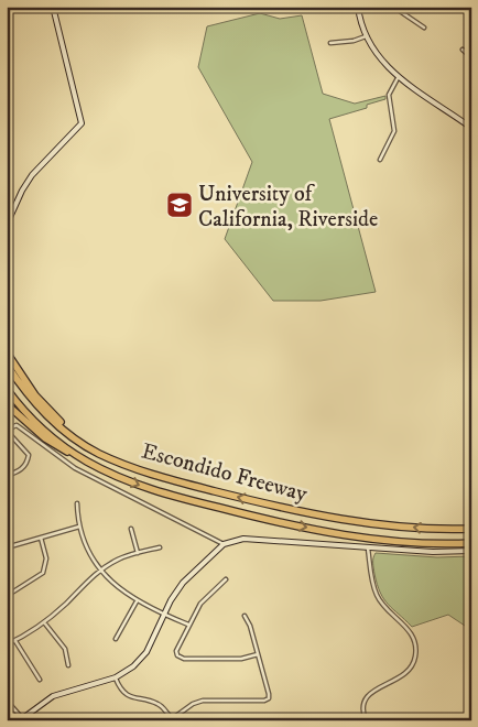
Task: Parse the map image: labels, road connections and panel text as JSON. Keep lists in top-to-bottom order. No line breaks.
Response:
{"streets":{"highway":["Escondido Freeway"]},"places":{"school or university":["University of California, Riverside"]}}
